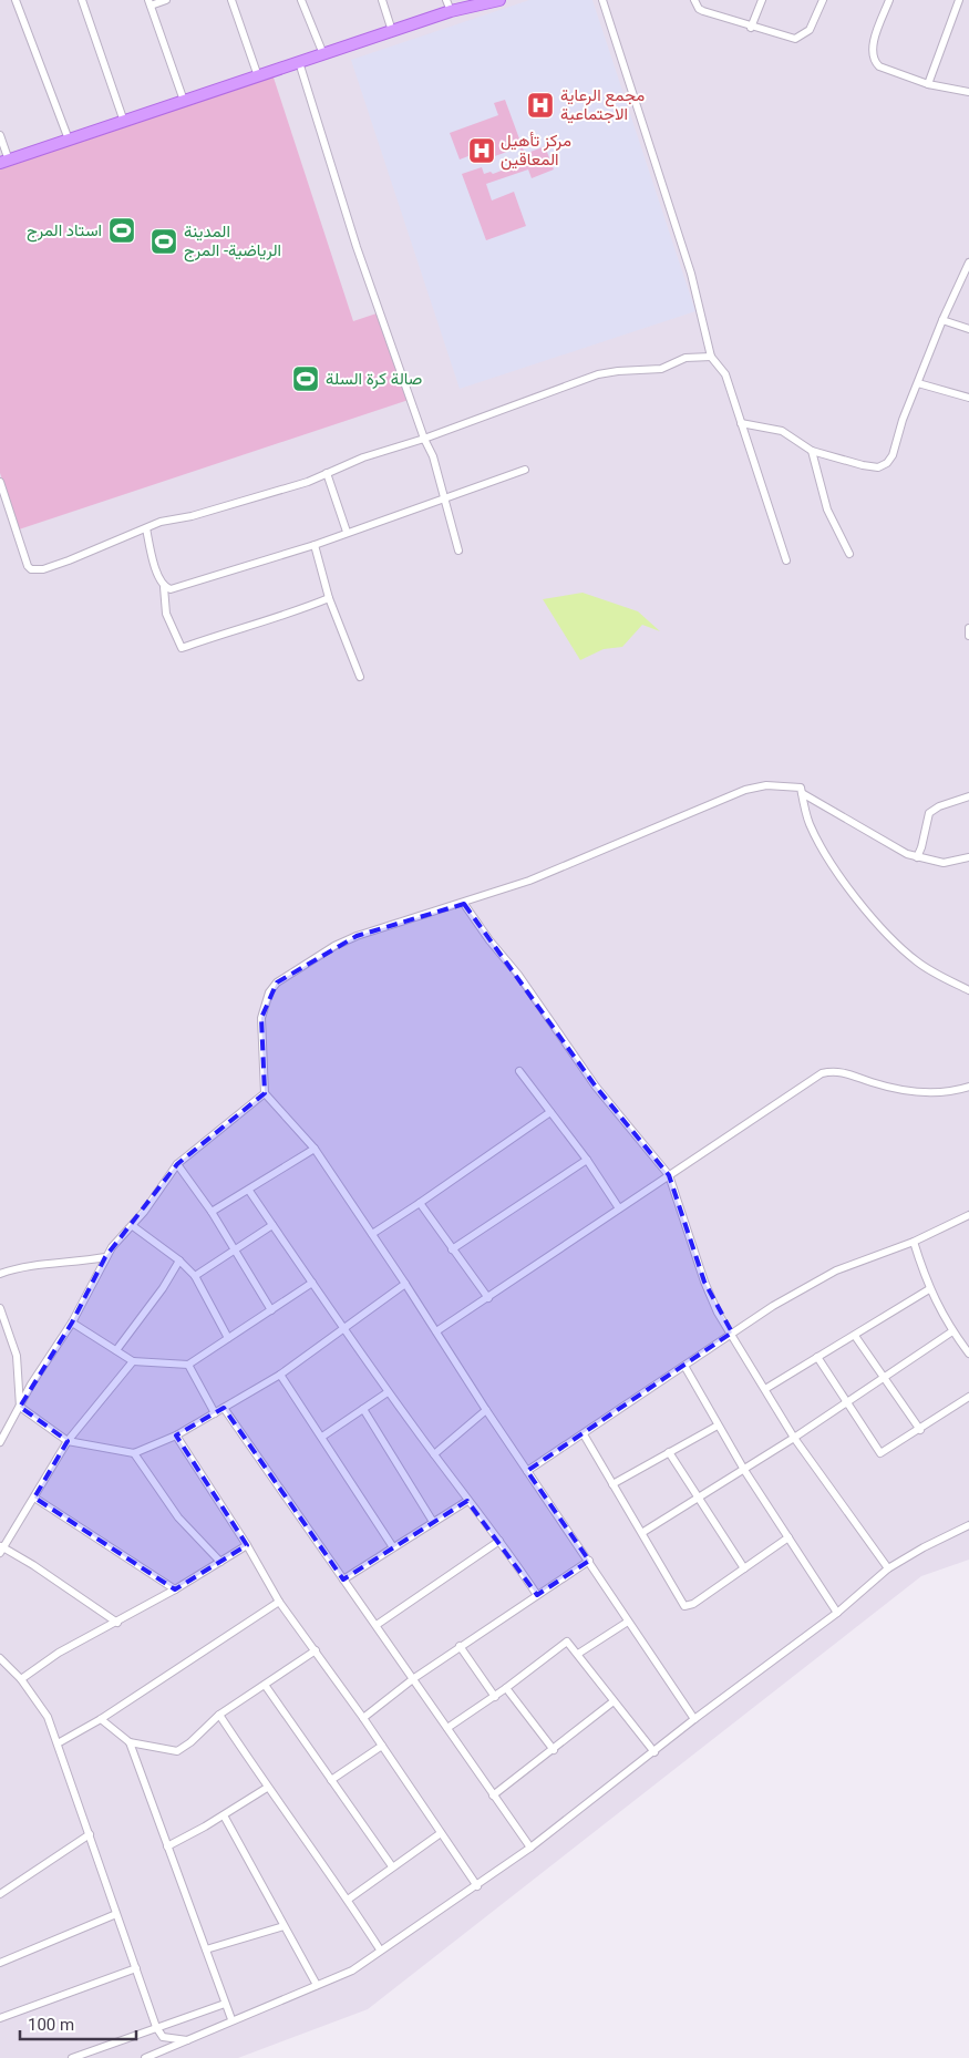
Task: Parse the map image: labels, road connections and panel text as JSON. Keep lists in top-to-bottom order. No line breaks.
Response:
{"places":{"hospital":["مجمع الرعاية الاجتماعية","مركز تأهيل المعاقين"],"sports":["استاد المرج","المدينة الرياضية- المرج","صالة كرة السلة"]},"scale_bar":"100 m"}
